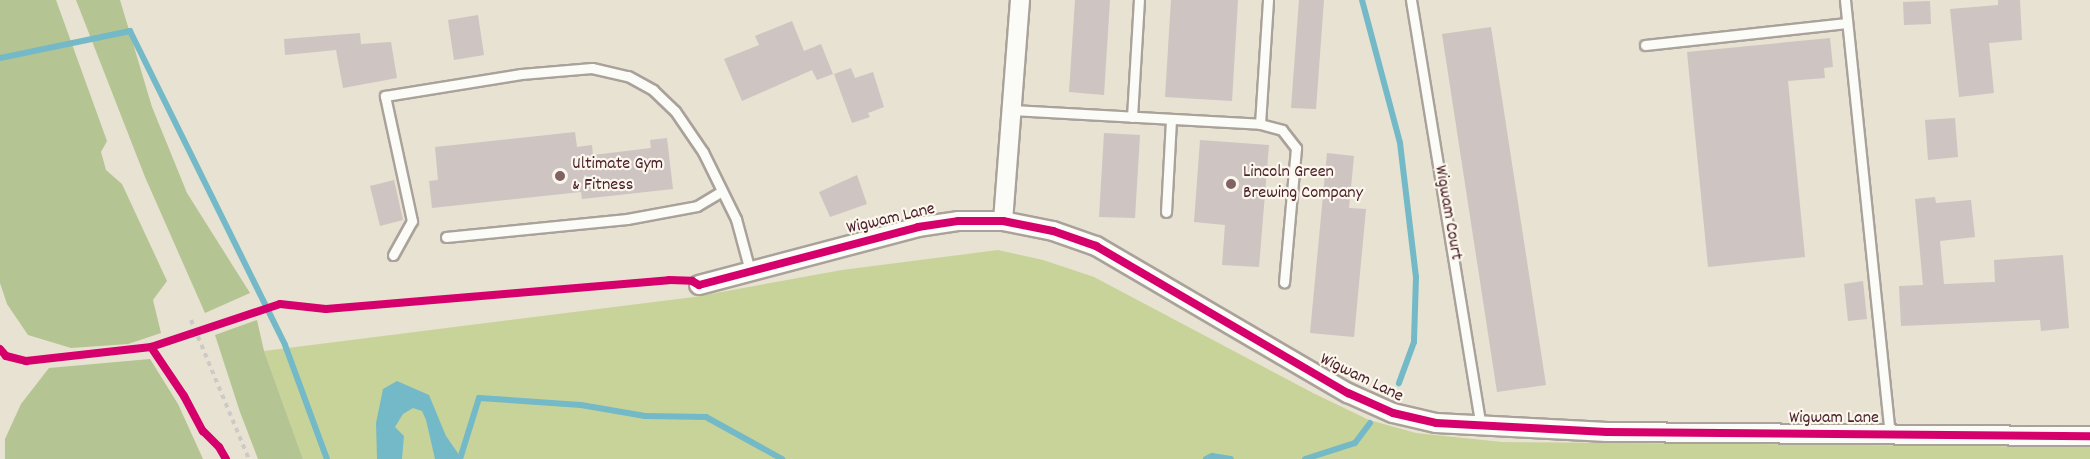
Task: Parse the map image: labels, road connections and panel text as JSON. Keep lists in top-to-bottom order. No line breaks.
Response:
{"streets":{"street":["Wigwam Lane"],"lane":["Wigwam Court"]},"crossings":[["Wigwam Court","Wigwam Lane"]],"places":["Ultimate Gym & Fitness","Lincoln Green Brewing Company"]}
